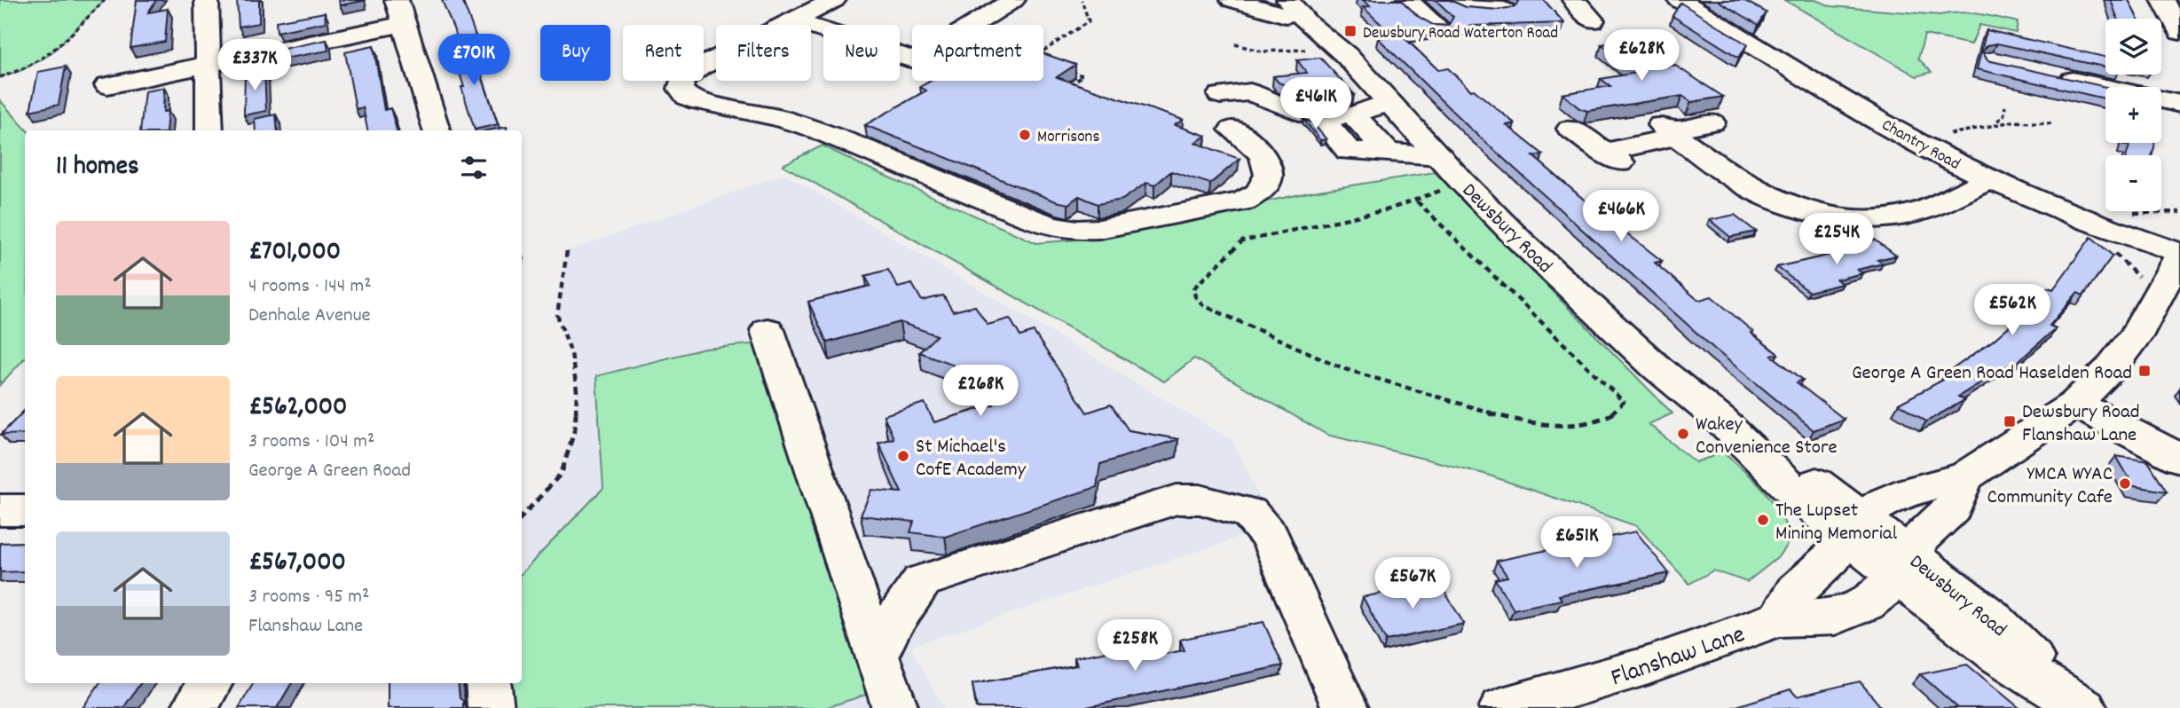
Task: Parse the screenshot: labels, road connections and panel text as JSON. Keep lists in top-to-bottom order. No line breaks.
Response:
{"streets":{"main road":["Chantry Road","Dewsbury Road","Flanshaw Lane"]},"crossings":[["Dewsbury Road","Flanshaw Lane"]],"places":{"transit":["Dewsbury Road Waterton Road","George A Green Road Haselden Road","Dewsbury Road Flanshaw Lane"],"other":["Morrisons","Wakey Convenience Store","St Michael's CofE Academy","YMCA WYAC Community Cafe","The Lupset Mining Memorial"]},"page":{"map_buttons":["+","−"],"chip":["Buy","Rent","Filters","New","Apartment"],"price":["£628K","£701K","£337K","£461K","£466K","£254K","£562K","£268K","£651K","£567K","£258K"],"heading":"11 homes","list":[{"name":"£701,000","note":"4 rooms · 144 m² · Denhale Avenue"},{"name":"£562,000","note":"3 rooms · 104 m² · George A Green Road"},{"name":"£567,000","note":"3 rooms · 95 m² · Flanshaw Lane"}]}}
